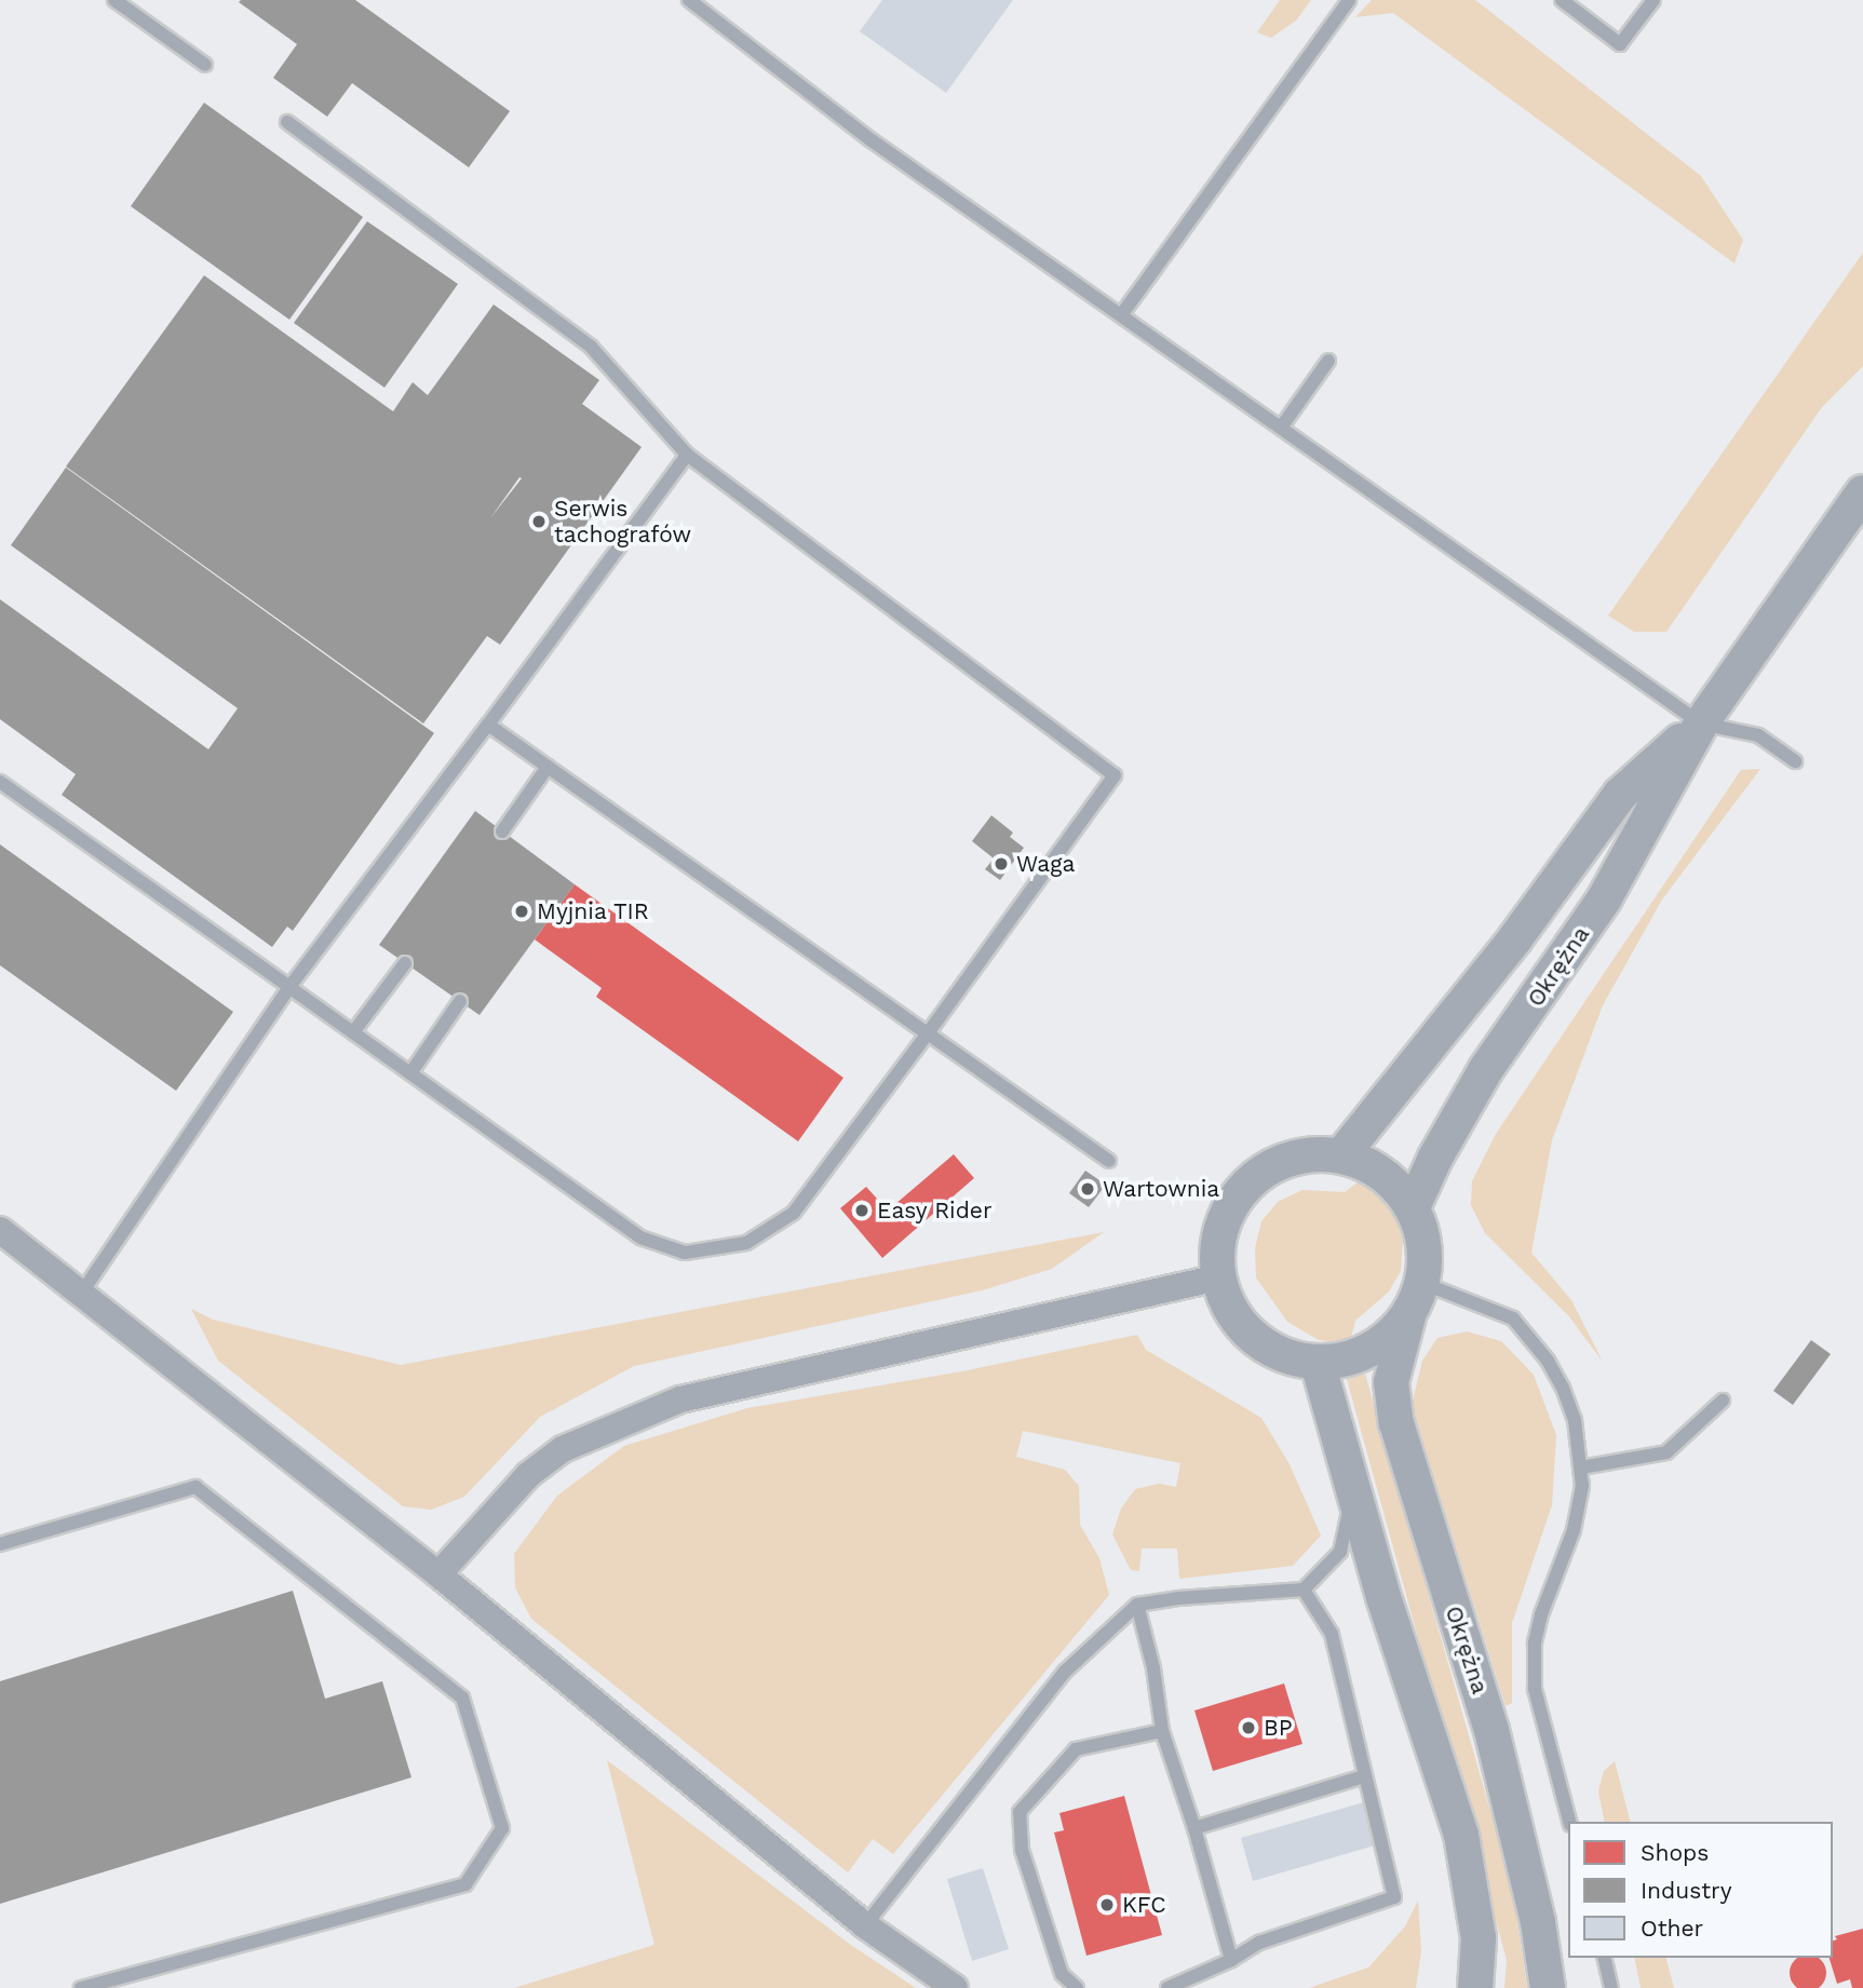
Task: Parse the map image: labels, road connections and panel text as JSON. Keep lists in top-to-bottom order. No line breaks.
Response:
{"streets":{"street":["Okrężna"]},"places":["Serwis tachografów","Waga","Myjnia TIR","Wartownia","Easy Rider","BP","KFC"],"legend":["Shops","Industry","Other"]}
